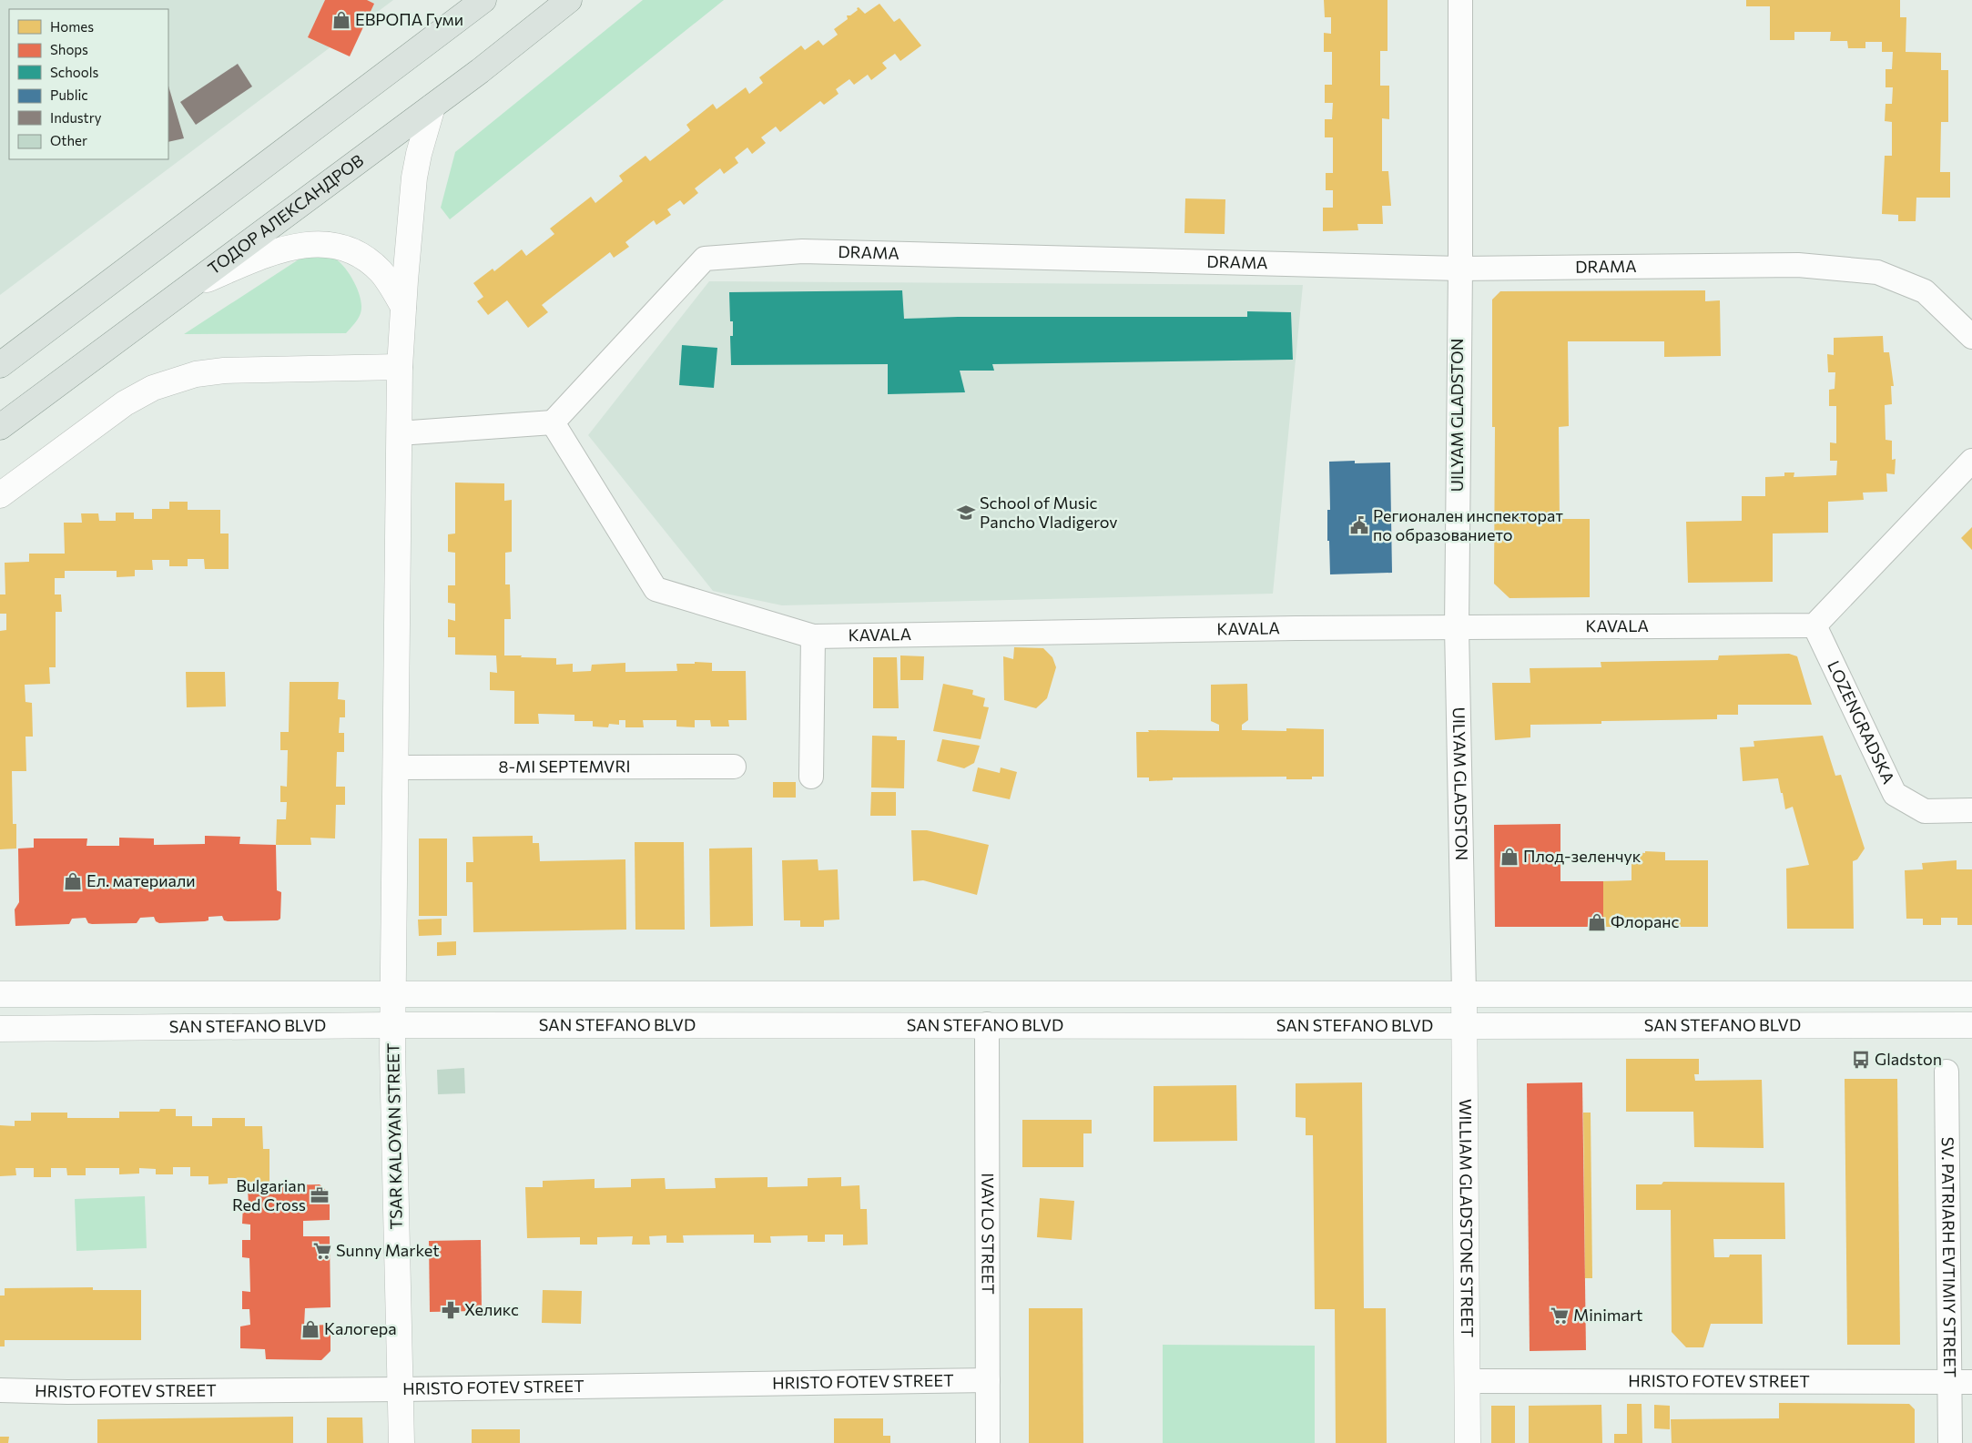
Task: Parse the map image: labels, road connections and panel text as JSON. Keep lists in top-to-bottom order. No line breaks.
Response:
{"streets":{"main road":["ТОДОР АЛЕКСАНДРОВ","SAN STEFANO BLVD","TSAR KALOYAN STREET","WILLIAM GLADSTONE STREET"],"street":["DRAMA","UILYAM GLADSTON","KAVALA","LOZENGRADSKA","8-MI SEPTEMVRI","IVAYLO STREET","SV. PATRIARH EVTIMIY STREET","HRISTO FOTEV STREET"]},"crossings":[["ТОДОР АЛЕКСАНДРОВ","TSAR KALOYAN STREET"],["DRAMA","UILYAM GLADSTON"],["DRAMA","KAVALA"],["UILYAM GLADSTON","KAVALA"],["UILYAM GLADSTON","SAN STEFANO BLVD"],["UILYAM GLADSTON","WILLIAM GLADSTONE STREET"],["KAVALA","LOZENGRADSKA"],["8-MI SEPTEMVRI","TSAR KALOYAN STREET"],["SAN STEFANO BLVD","TSAR KALOYAN STREET"],["SAN STEFANO BLVD","WILLIAM GLADSTONE STREET"],["SAN STEFANO BLVD","IVAYLO STREET"],["TSAR KALOYAN STREET","HRISTO FOTEV STREET"],["WILLIAM GLADSTONE STREET","HRISTO FOTEV STREET"],["IVAYLO STREET","HRISTO FOTEV STREET"],["SV. PATRIARH EVTIMIY STREET","HRISTO FOTEV STREET"]],"places":{"shop":["ЕВРОПА Гуми","Плод-зеленчук","Ел. материали","Флоранс","Калогера"],"school or university":["School of Music Pancho Vladigerov"],"public building":["Регионален инспекторат по образованието"],"bus stop":["Gladston"],"office":["Bulgarian Red Cross"],"supermarket":["Sunny Market","Minimart"],"pharmacy":["Хеликс"]},"legend":["Homes","Shops","Schools","Public","Industry","Other"]}
